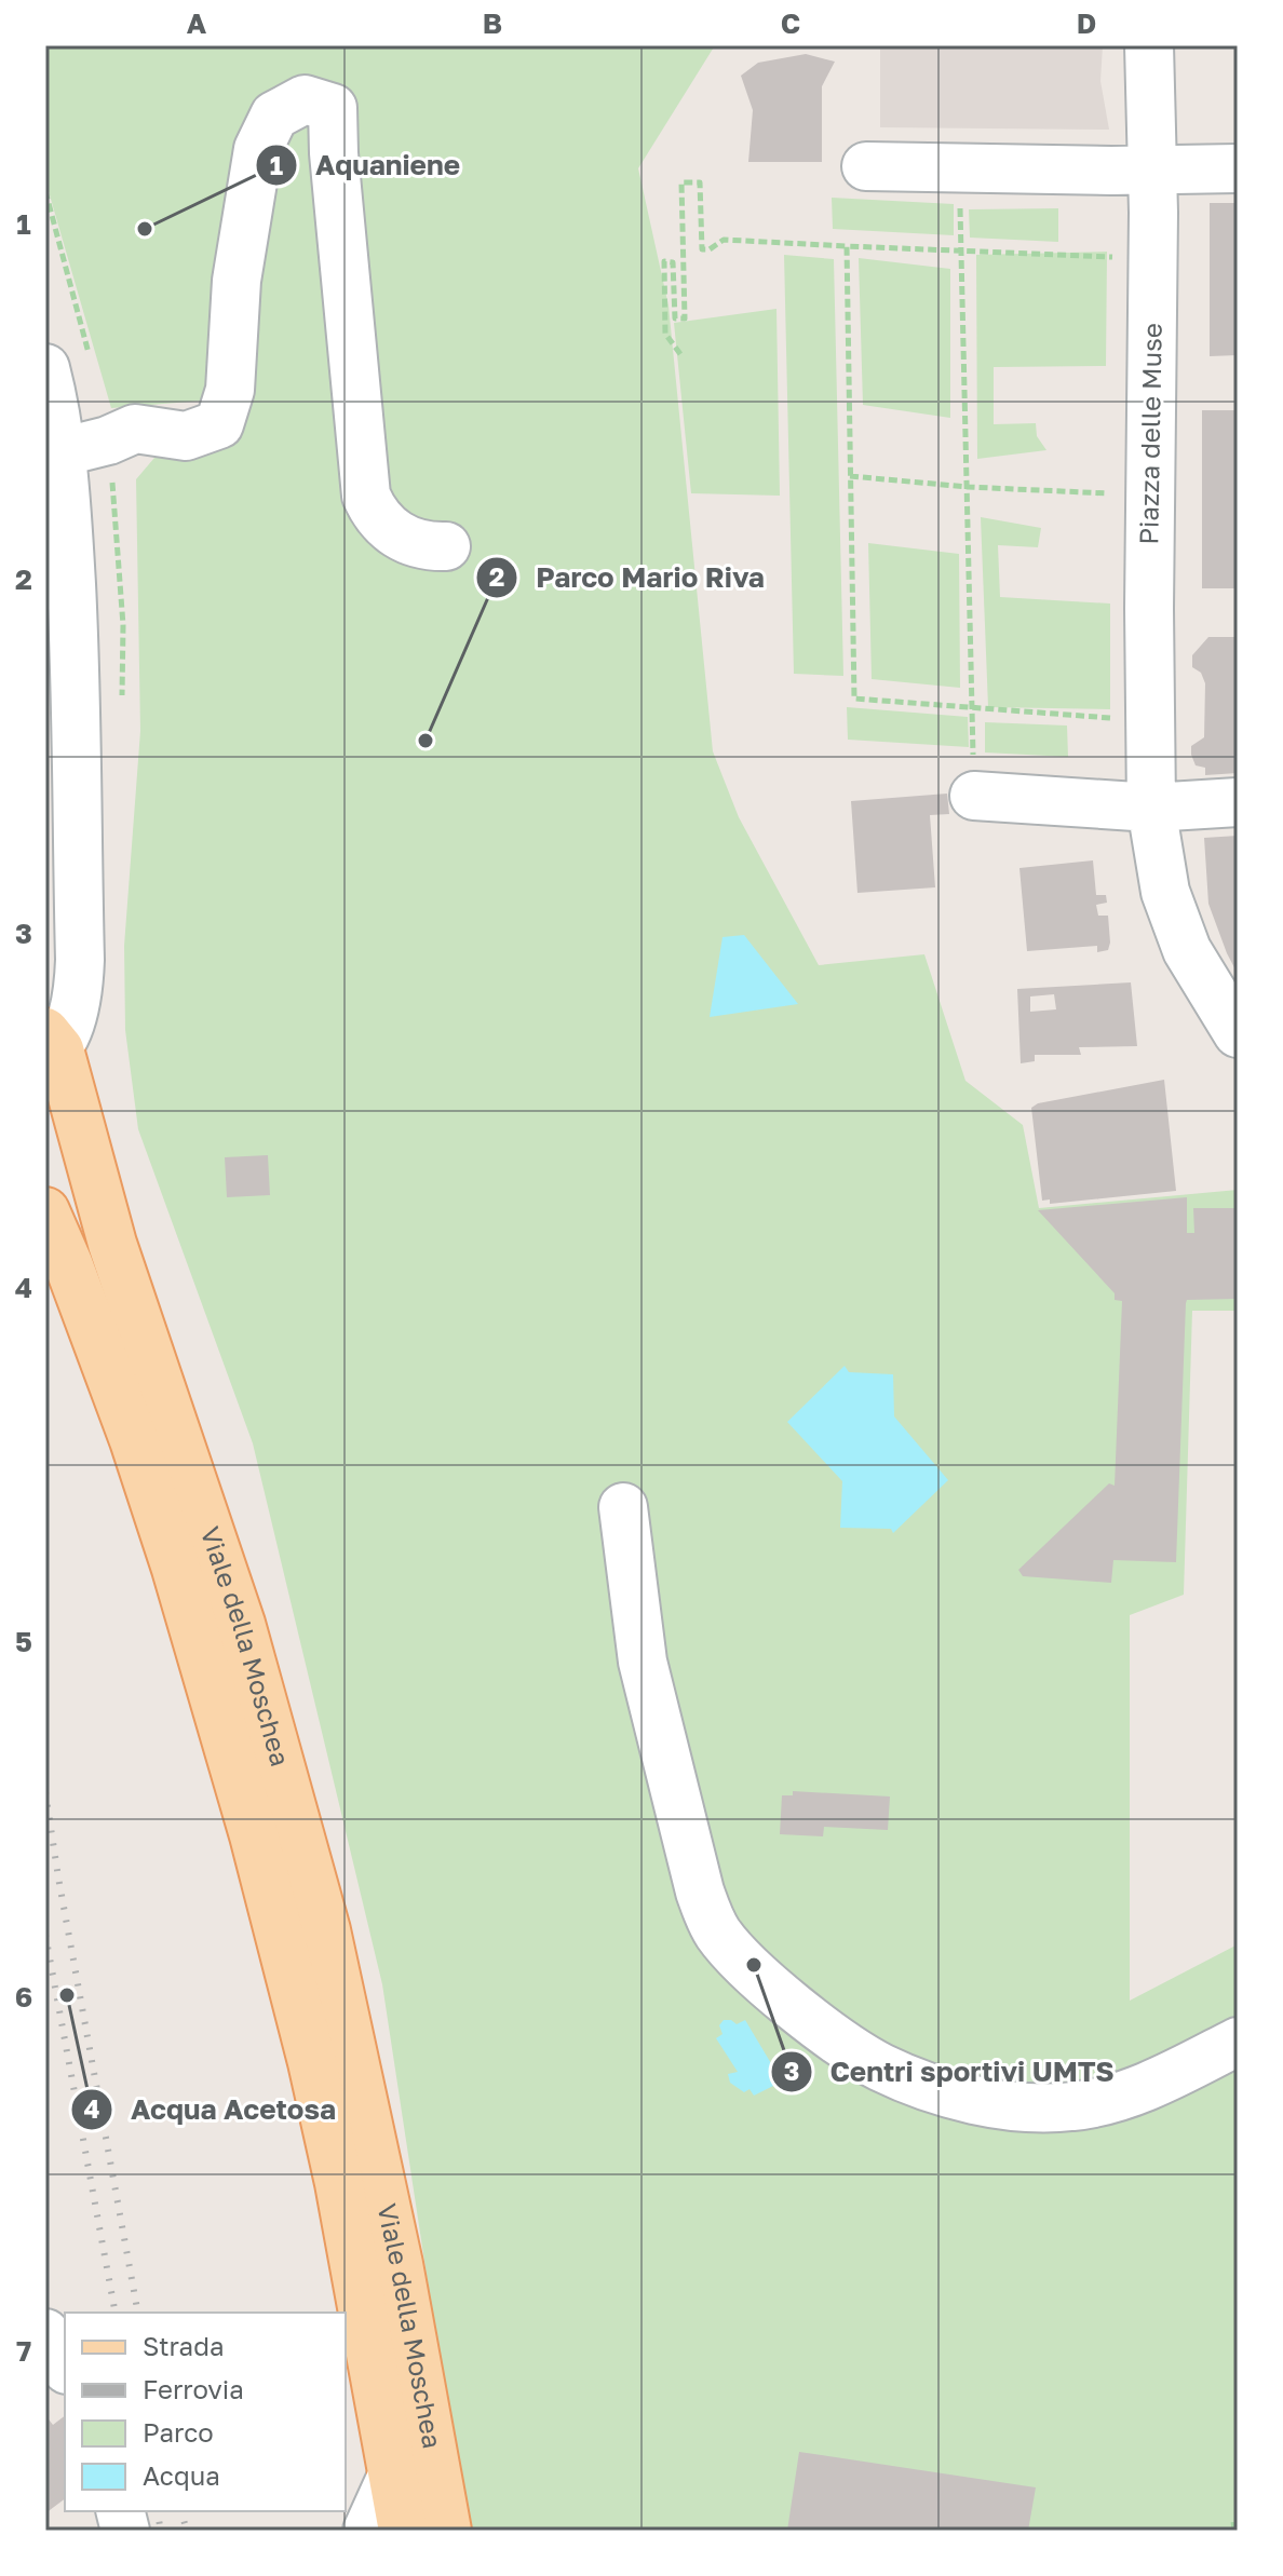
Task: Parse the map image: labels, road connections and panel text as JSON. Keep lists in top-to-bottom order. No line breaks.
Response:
{"streets":{"main road":["Viale della Moschea"],"street":["Piazza delle Muse"]},"places":["Aquaniene","Parco Mario Riva","Centri sportivi UMTS","Acqua Acetosa"],"legend":["Strada","Ferrovia","Parco","Acqua"],"grid":{"columns":["A","B","C","D"],"rows":["1","2","3","4","5","6","7"]}}
